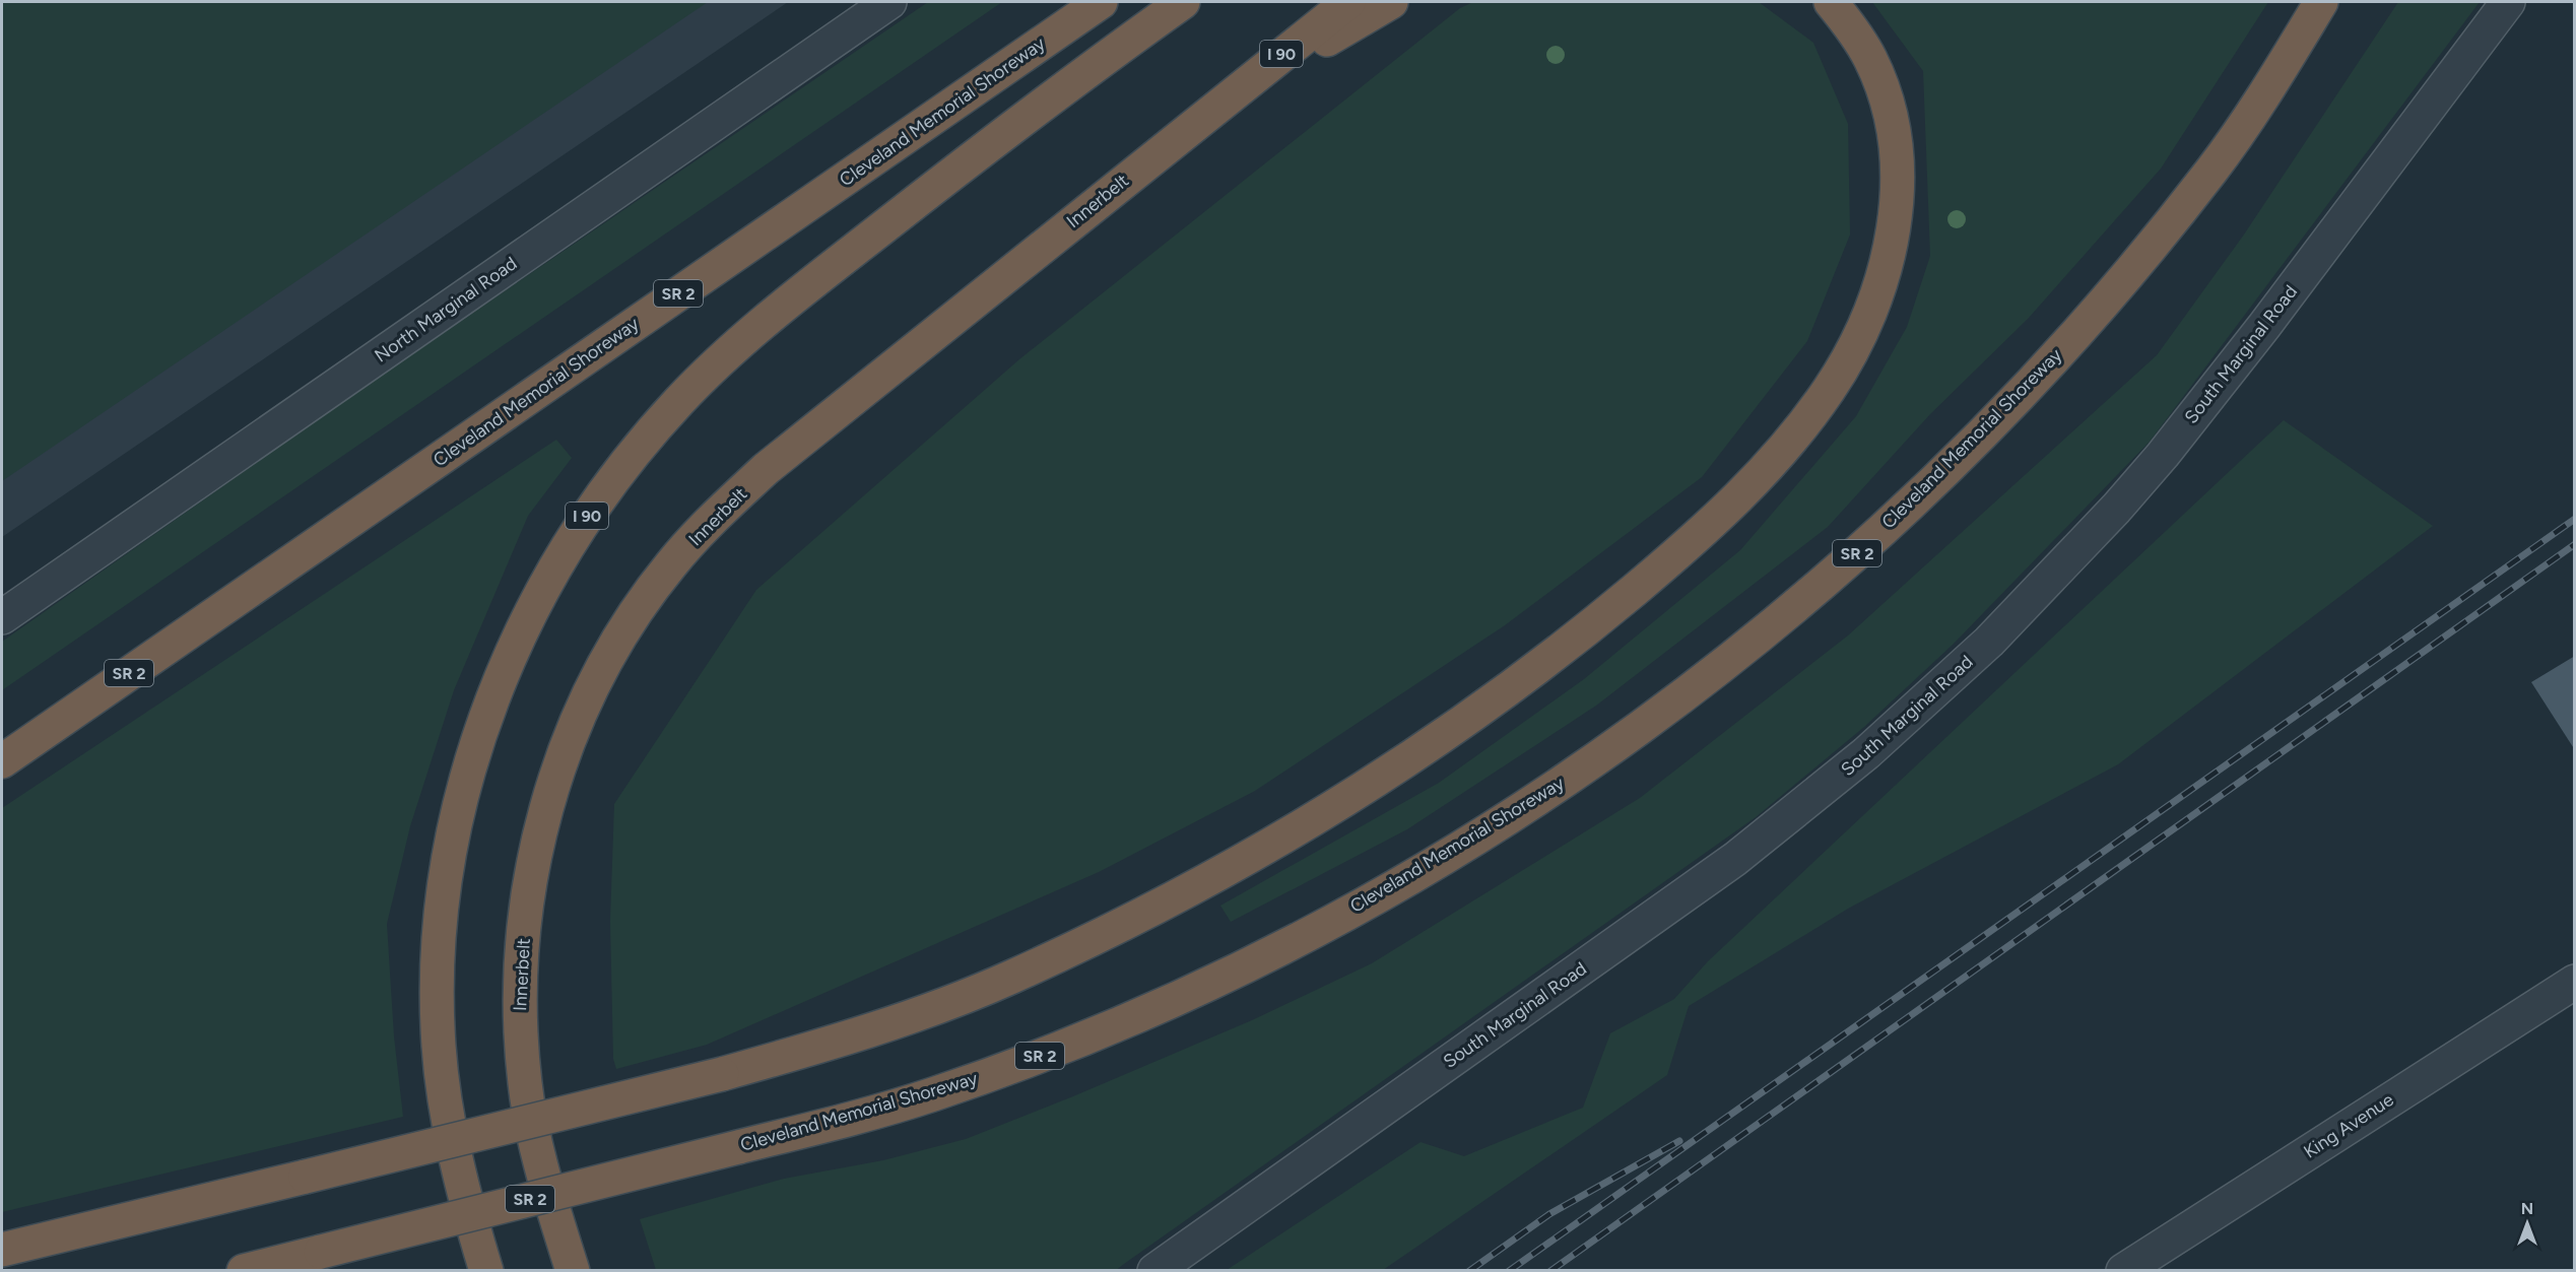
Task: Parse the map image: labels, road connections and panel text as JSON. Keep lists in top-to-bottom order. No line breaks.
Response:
{"streets":{"highway":["I 90","Cleveland Memorial Shoreway","Innerbelt","SR 2"],"street":["North Marginal Road","South Marginal Road","King Avenue"]},"north":"top"}
